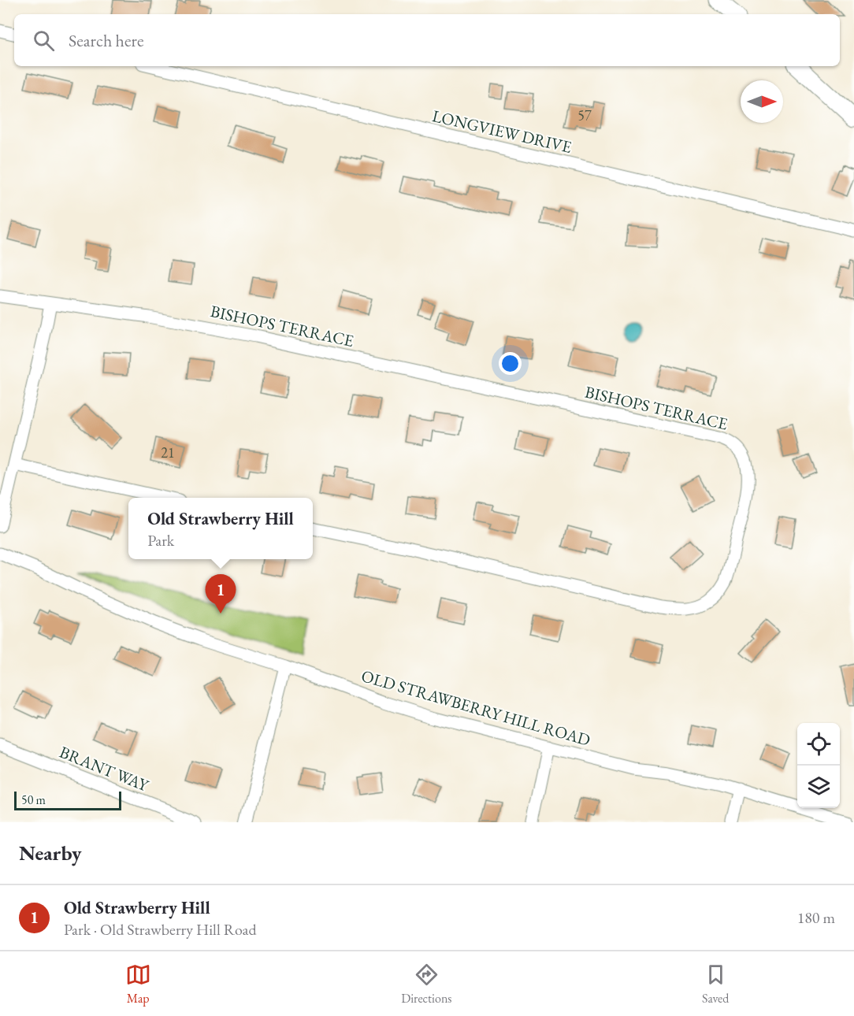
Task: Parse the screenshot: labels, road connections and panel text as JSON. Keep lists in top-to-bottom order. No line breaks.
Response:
{"streets":{"street":["LONGVIEW DRIVE","BISHOPS TERRACE","OLD STRAWBERRY HILL ROAD","BRANT WAY"]},"house_numbers":["57","21"],"scale_bar":"50 m","north":"right","page":{"search":"Search here","popup":["Old Strawberry Hill","Park"],"pins":"1","scale":"50 m","heading":"Nearby","list":[{"mark":"1","name":"Old Strawberry Hill","note":"Park · Old Strawberry Hill Road","value":"180 m"}],"nav":["Map","Directions","Saved"]}}
